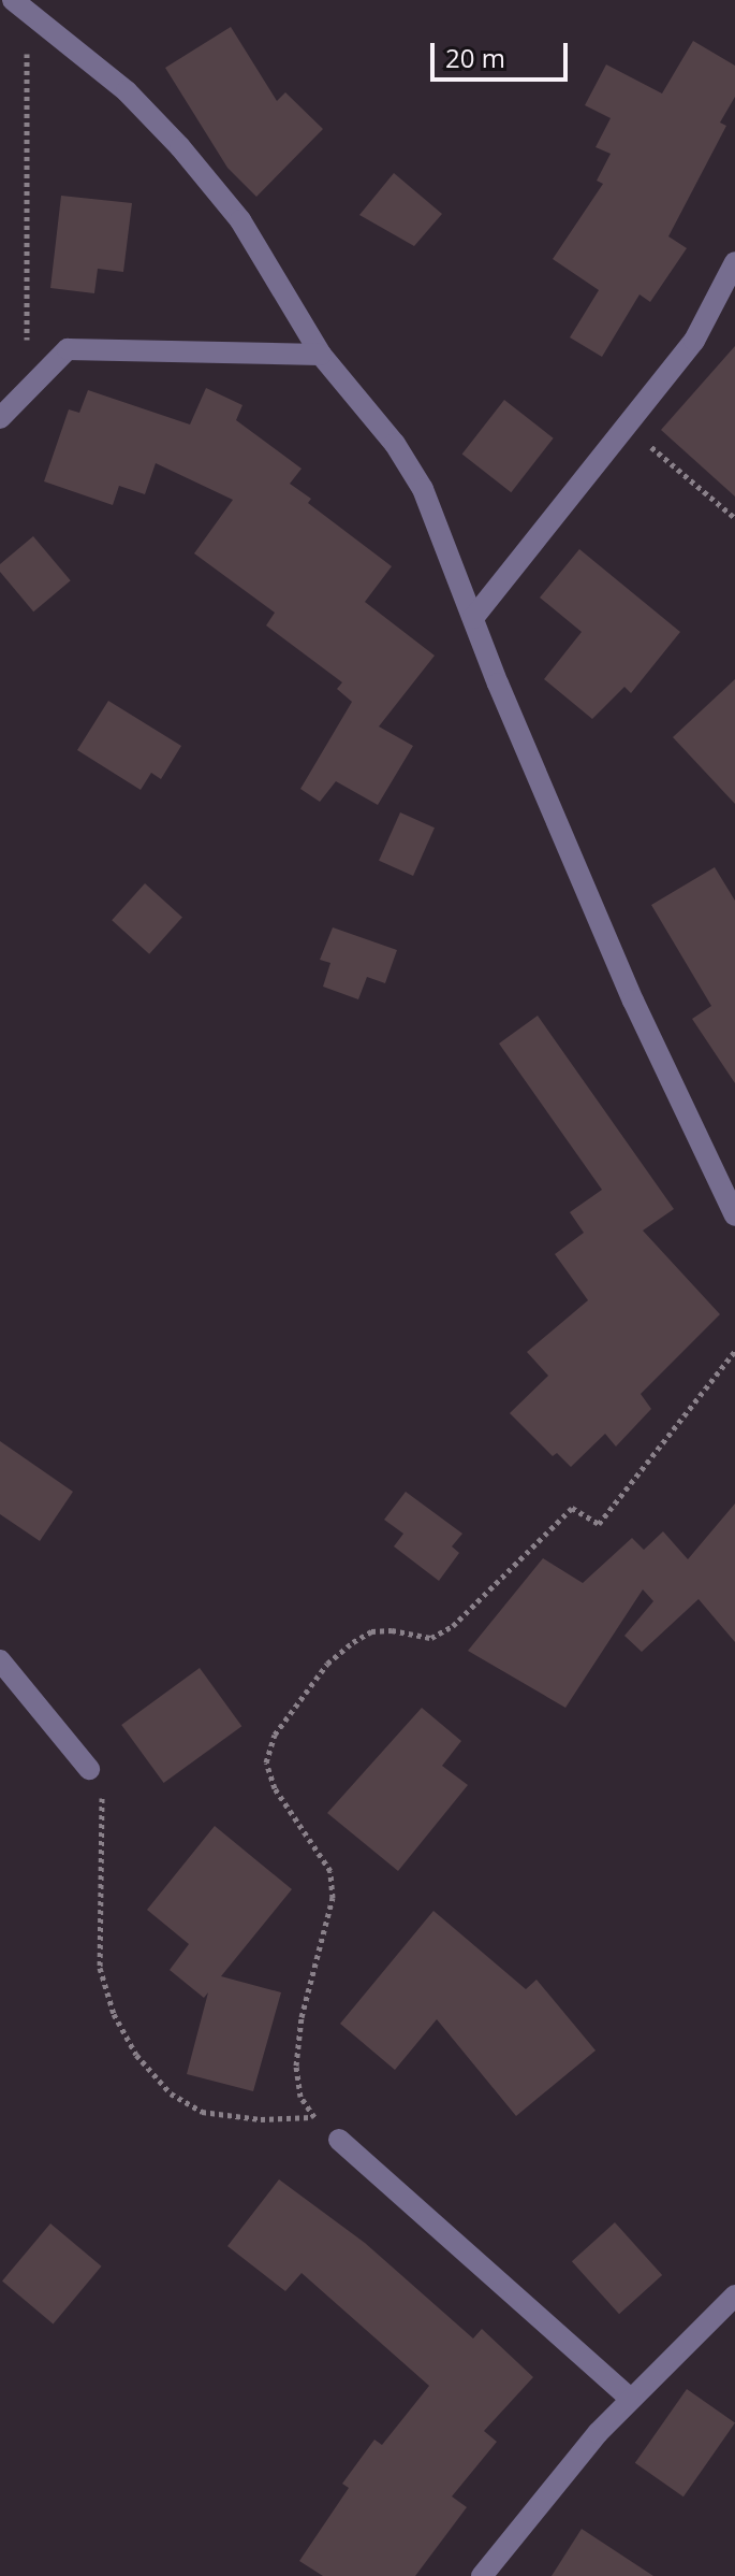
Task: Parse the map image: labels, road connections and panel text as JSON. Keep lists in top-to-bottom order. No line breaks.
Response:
{"scale_bar":"20 m"}
